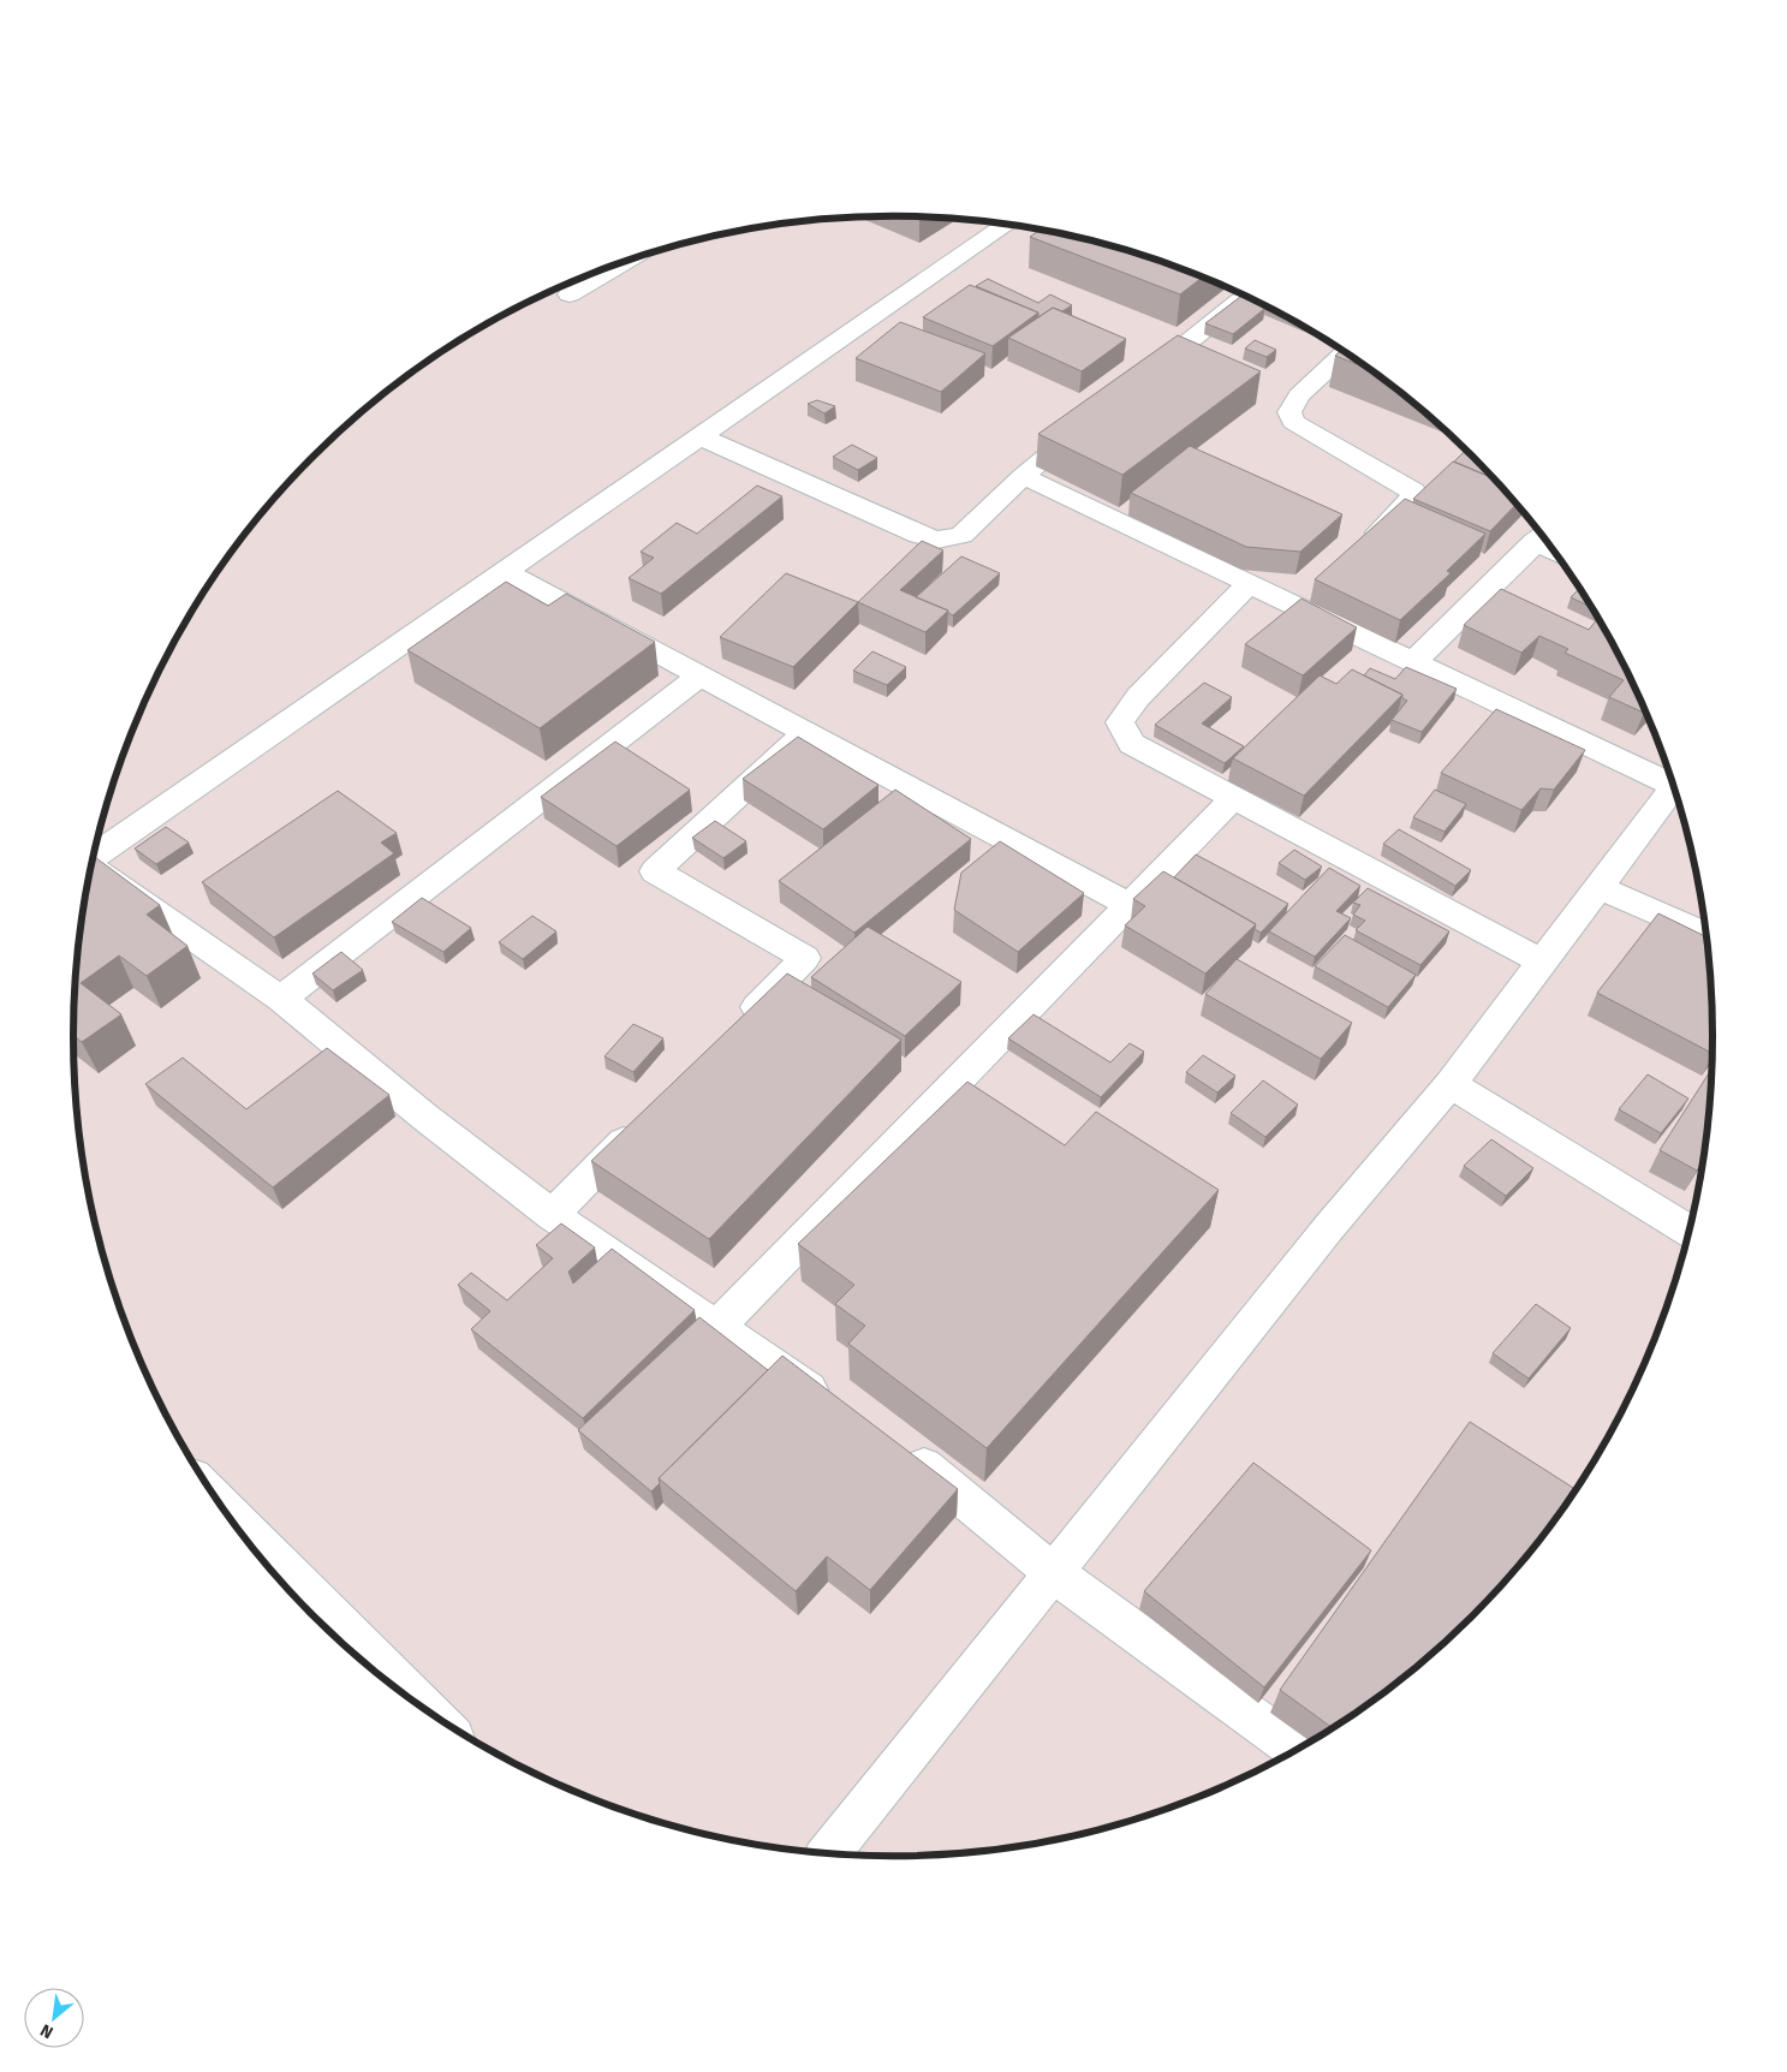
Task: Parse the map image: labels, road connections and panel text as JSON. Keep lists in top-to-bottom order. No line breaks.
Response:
{"north":"bottom left"}
